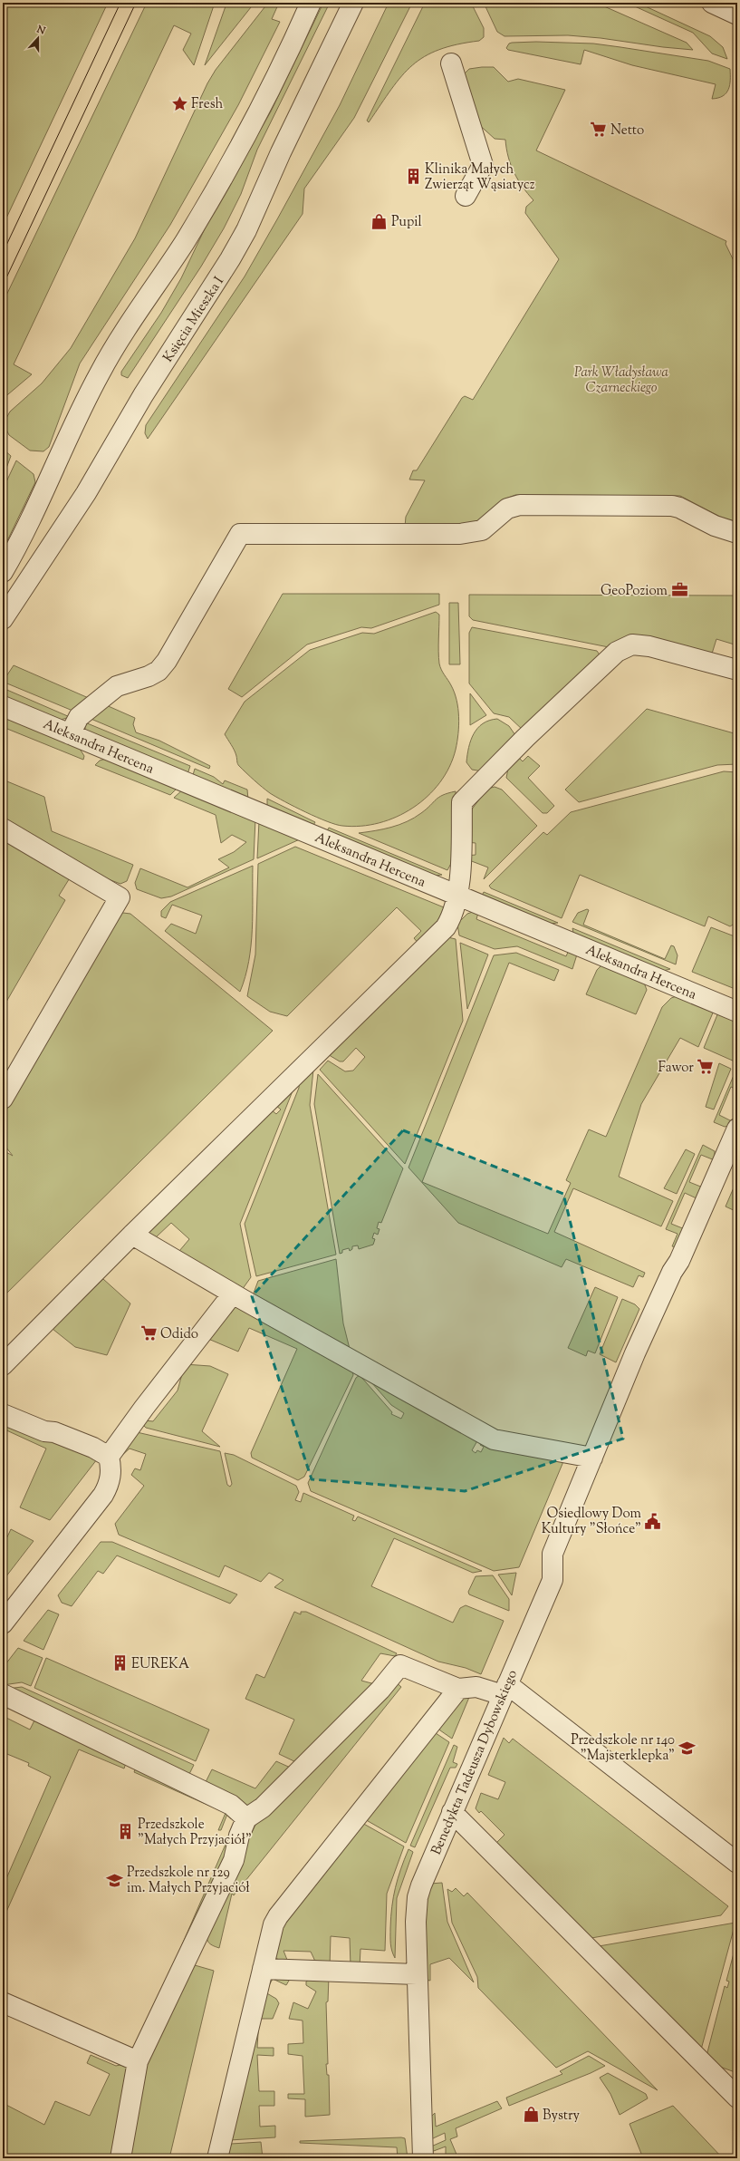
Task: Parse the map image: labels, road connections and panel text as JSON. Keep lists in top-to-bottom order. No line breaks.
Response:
{"streets":{"street":["Księcia Mieszka I","Aleksandra Hercena","Benedykta Tadeusza Dybowskiego"]},"parks":["Park Władysława Czarneckiego"],"places":{"place":["Fresh"],"supermarket":["Netto","Fawor","Odido"],"building":["Klinika Małych Zwierząt Wąsiatycz","EUREKA","Przedszkole \"Małych Przyjaciół\""],"shop":["Pupil","Bystry"],"office":["GeoPoziom"],"public building":["Osiedlowy Dom Kultury \"Słońce\""],"school or university":["Przedszkole nr 140 \"Majsterklepka\"","Przedszkole nr 129 im. Małych Przyjaciół"]},"north":"top"}
